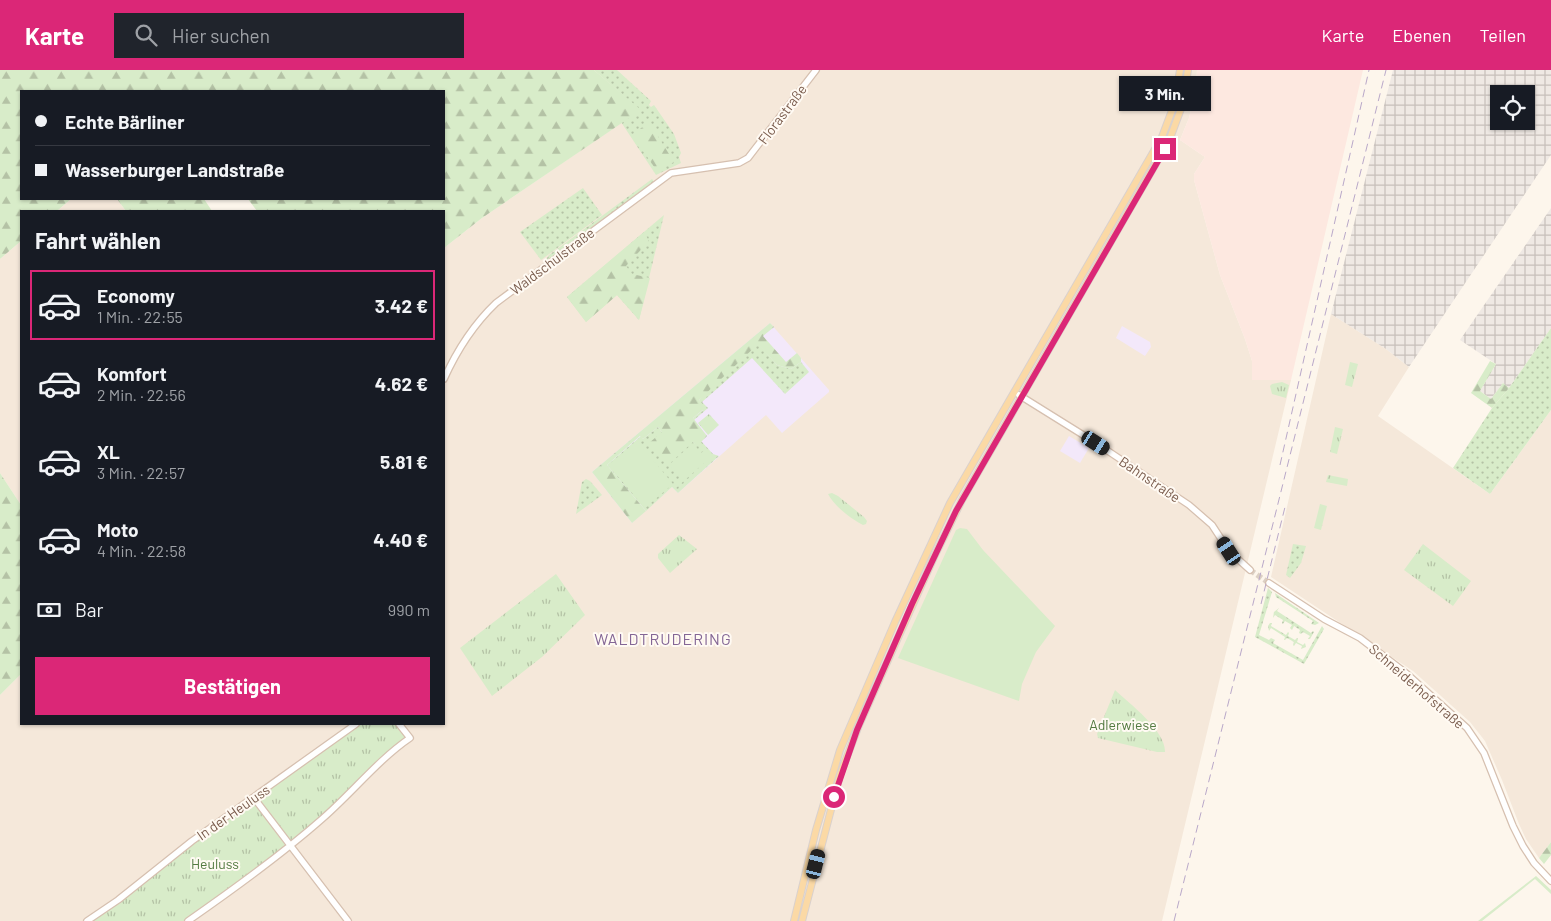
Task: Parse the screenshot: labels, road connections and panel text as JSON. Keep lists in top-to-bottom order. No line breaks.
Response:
{"streets":{"street":["Florastraße","Waldschulstraße","Bahnstraße","Schneiderhofstraße","In der Heuluss"]},"crossings":[["Florastraße","Waldschulstraße"]],"districts":["WALDTRUDERING"],"parks":["Adlerwiese","Heuluss"],"page":{"header":"Karte","search":"Hier suchen","nav":["Karte","Ebenen","Teilen"],"bubble":"3 Min.","banner":["Echte Bärliner","Wasserburger Landstraße"],"heading":"Fahrt wählen","list":[{"name":"Economy","note":"1 Min. · 22:55","value":"3.42 €"},{"name":"Komfort","note":"2 Min. · 22:56","value":"4.62 €"},{"name":"XL","note":"3 Min. · 22:57","value":"5.81 €"},{"name":"Moto","note":"4 Min. · 22:58","value":"4.40 €"}],"pay":["Bar","990 m"],"buttons":"Bestätigen"}}
